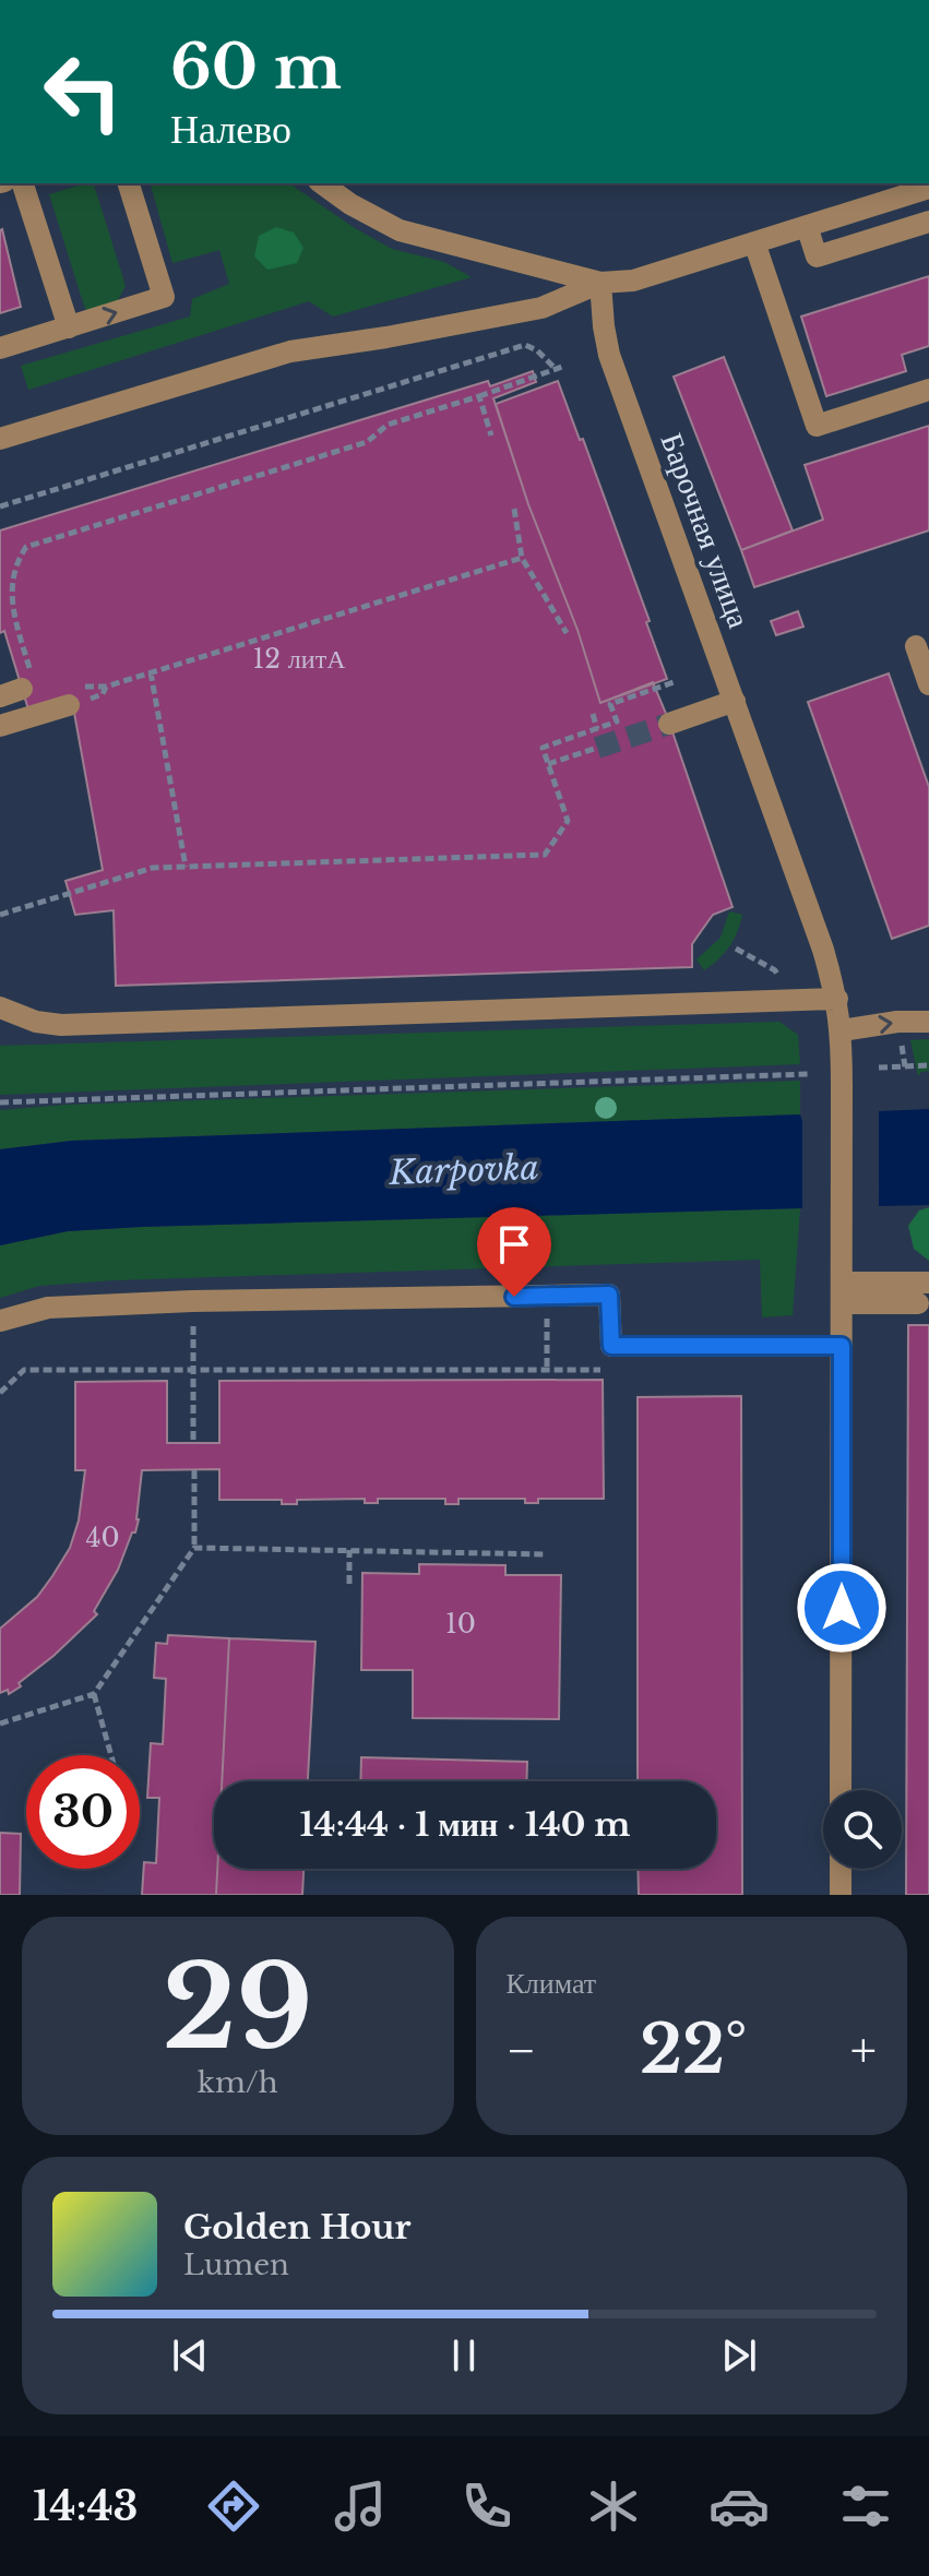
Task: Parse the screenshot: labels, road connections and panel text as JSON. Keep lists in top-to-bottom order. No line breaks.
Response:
{"streets":{"street":["Барочная улица"]},"water":["Karpovka"],"house_numbers":["12 литА","40","10"],"page":{"turn":["60 m","Налево"],"limit":"30","trip":"14:44 · 1 мин · 140 m","tile":[["29","km/h"],"Климат"],"heat":["−","22°","+"],"song":["Golden Hour","Lumen"],"tabs":"14:43"}}
